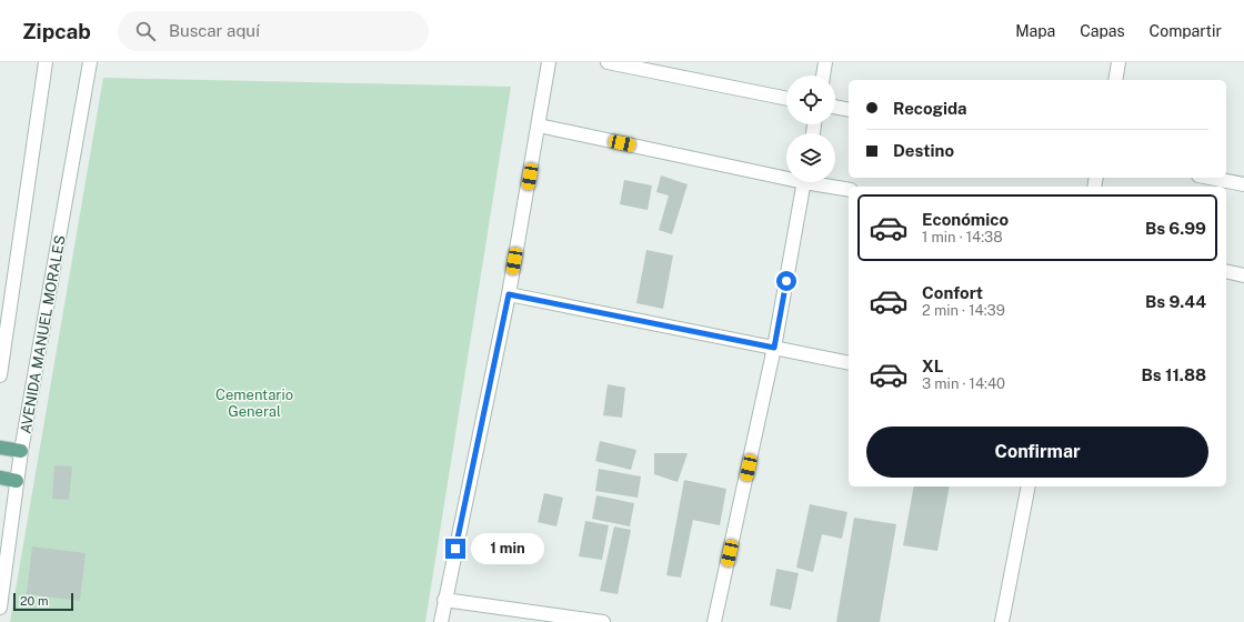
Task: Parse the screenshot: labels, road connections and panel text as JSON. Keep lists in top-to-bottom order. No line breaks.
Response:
{"streets":{"street":["AVENIDA MANUEL MORALES"]},"parks":["Cementario General"],"scale_bar":"20 m","page":{"header":"Zipcab","search":"Buscar aquí","nav":["Mapa","Capas","Compartir"],"banner":["Recogida","Destino"],"list":[{"name":"Económico","note":"1 min · 14:38","value":"Bs 6.99"},{"name":"Confort","note":"2 min · 14:39","value":"Bs 9.44"},{"name":"XL","note":"3 min · 14:40","value":"Bs 11.88"}],"buttons":"Confirmar","bubble":"1 min","scale":"20 m"}}
